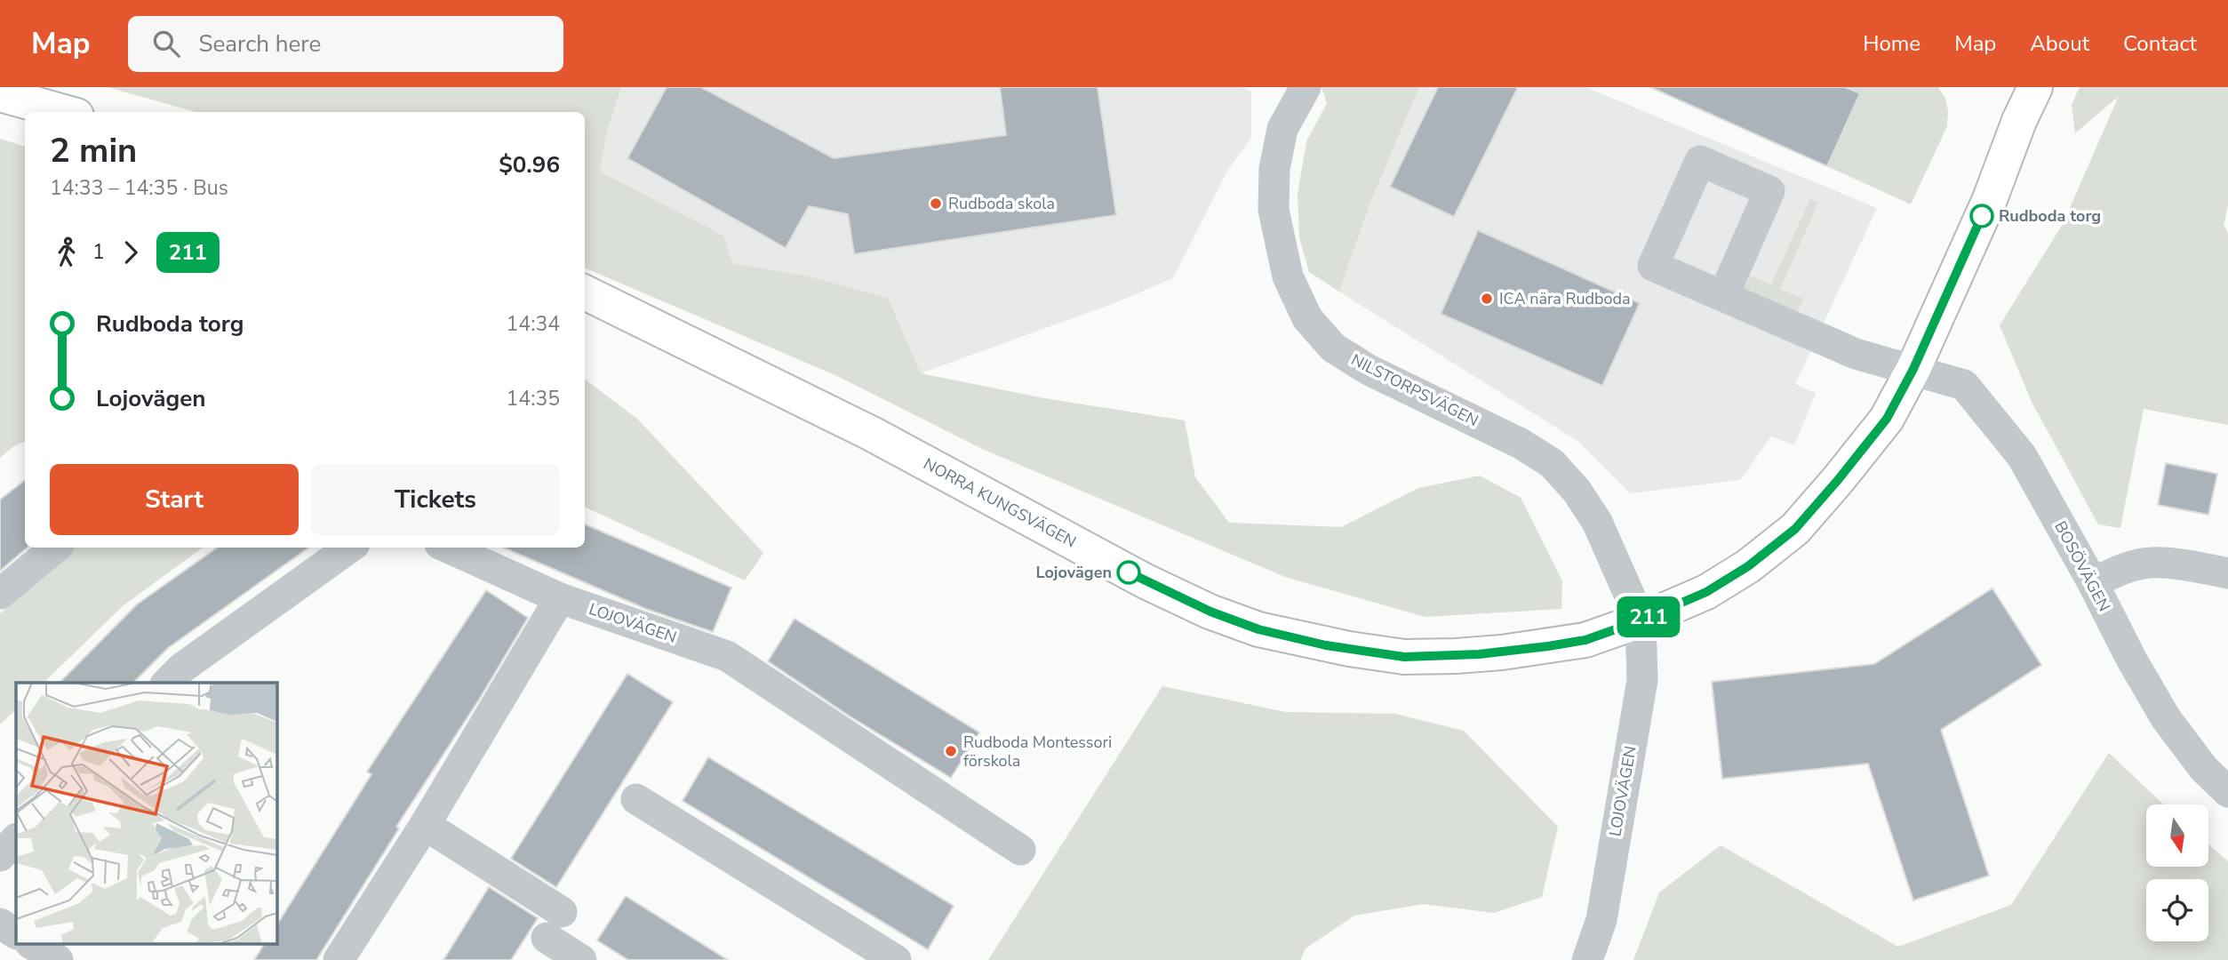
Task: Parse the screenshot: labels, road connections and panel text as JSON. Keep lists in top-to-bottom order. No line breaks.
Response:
{"streets":{"main road":["NORRA KUNGSVÄGEN"],"street":["NILSTORPSVÄGEN","BOSÖVÄGEN","LOJOVÄGEN"]},"crossings":[["NILSTORPSVÄGEN","NORRA KUNGSVÄGEN"],["NILSTORPSVÄGEN","LOJOVÄGEN"],["NORRA KUNGSVÄGEN","BOSÖVÄGEN"],["NORRA KUNGSVÄGEN","LOJOVÄGEN"]],"places":["Rudboda skola","Rudboda torg","ICA nära Rudboda","Lojovägen","Rudboda Montessori förskola"],"lines":["bus line 211"],"north":"bottom","page":{"header":"Map","search":"Search here","nav":["Home","Map","About","Contact"],"on_map":"211","heading":["2 min","14:33 – 14:35 · Bus","$0.96"],"legs":["1","211"],"list":[{"name":"Rudboda torg","value":"14:34"},{"name":"Lojovägen","value":"14:35"}],"buttons":["Start","Tickets"]}}
